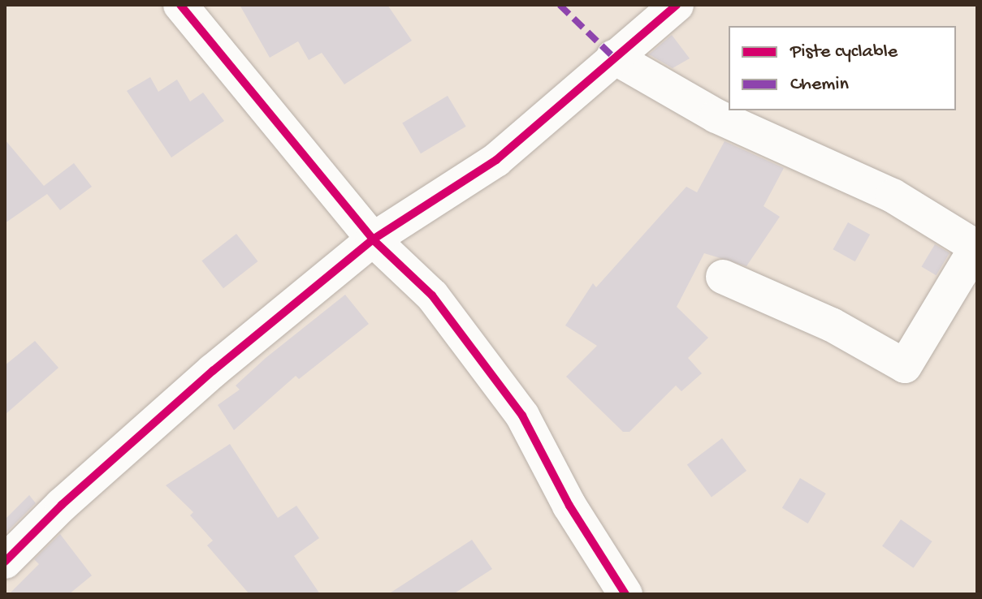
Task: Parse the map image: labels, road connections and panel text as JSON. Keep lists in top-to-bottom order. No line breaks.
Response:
{"legend":["Piste cyclable","Chemin"]}
